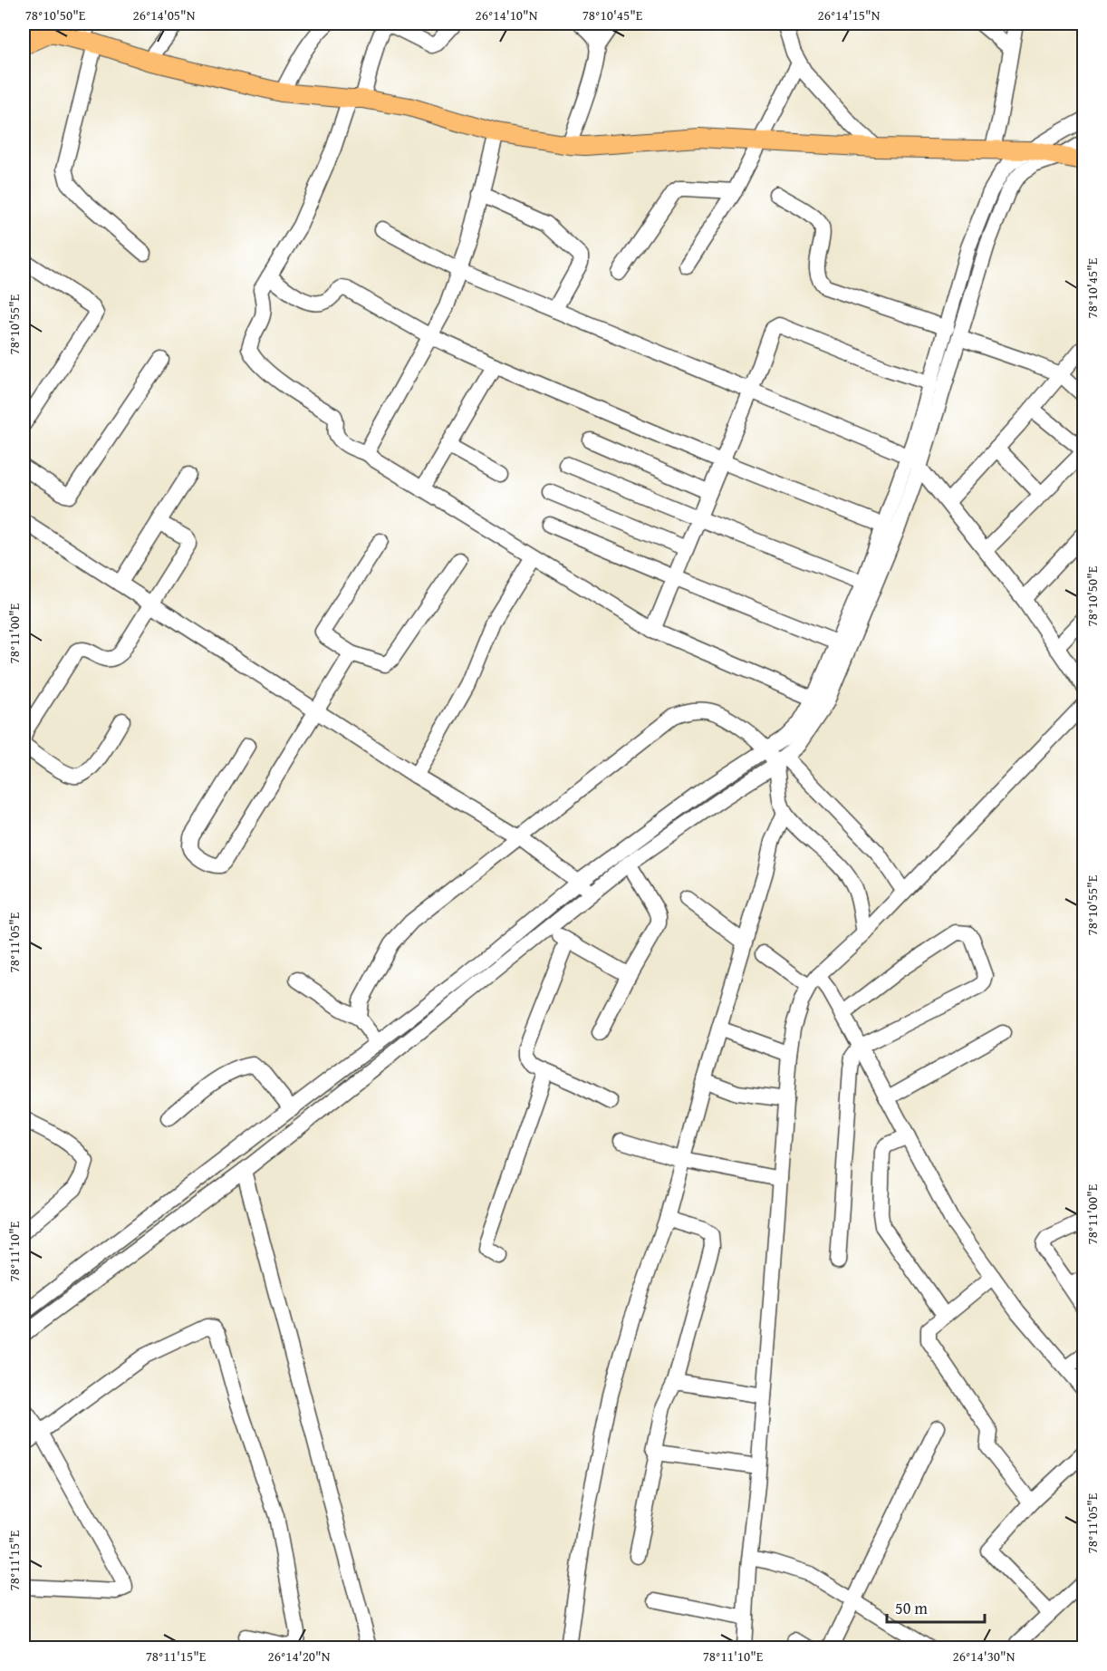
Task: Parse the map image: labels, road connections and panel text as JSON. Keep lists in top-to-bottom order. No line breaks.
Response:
{"scale_bar":"50 m","coordinates":["78°10'50\"E","26°14'05\"N","26°14'10\"N","78°10'45\"E","26°14'15\"N","78°10'55\"E","78°11'00\"E","78°11'05\"E","78°11'10\"E","78°11'15\"E","26°14'20\"N","26°14'30\"N"]}
